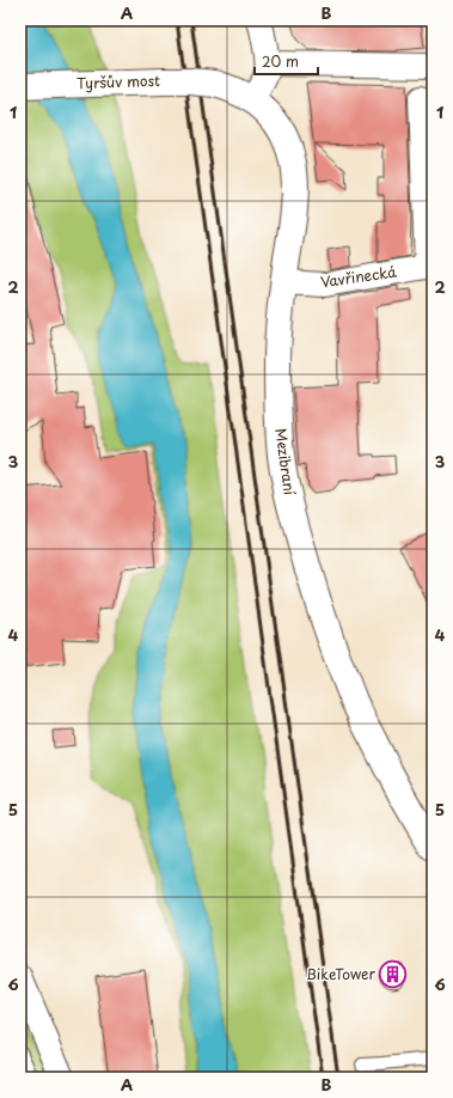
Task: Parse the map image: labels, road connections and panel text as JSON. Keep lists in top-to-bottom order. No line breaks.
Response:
{"streets":{"main road":["Tyršův most","Mezibraní"],"street":["Vavřinecká"]},"crossings":[["Tyršův most","Mezibraní"],["Vavřinecká","Mezibraní"]],"places":{"building":["BikeTower"]},"scale_bar":"20 m","grid":{"columns":["A","B"],"rows":["1","2","3","4","5","6"]}}
